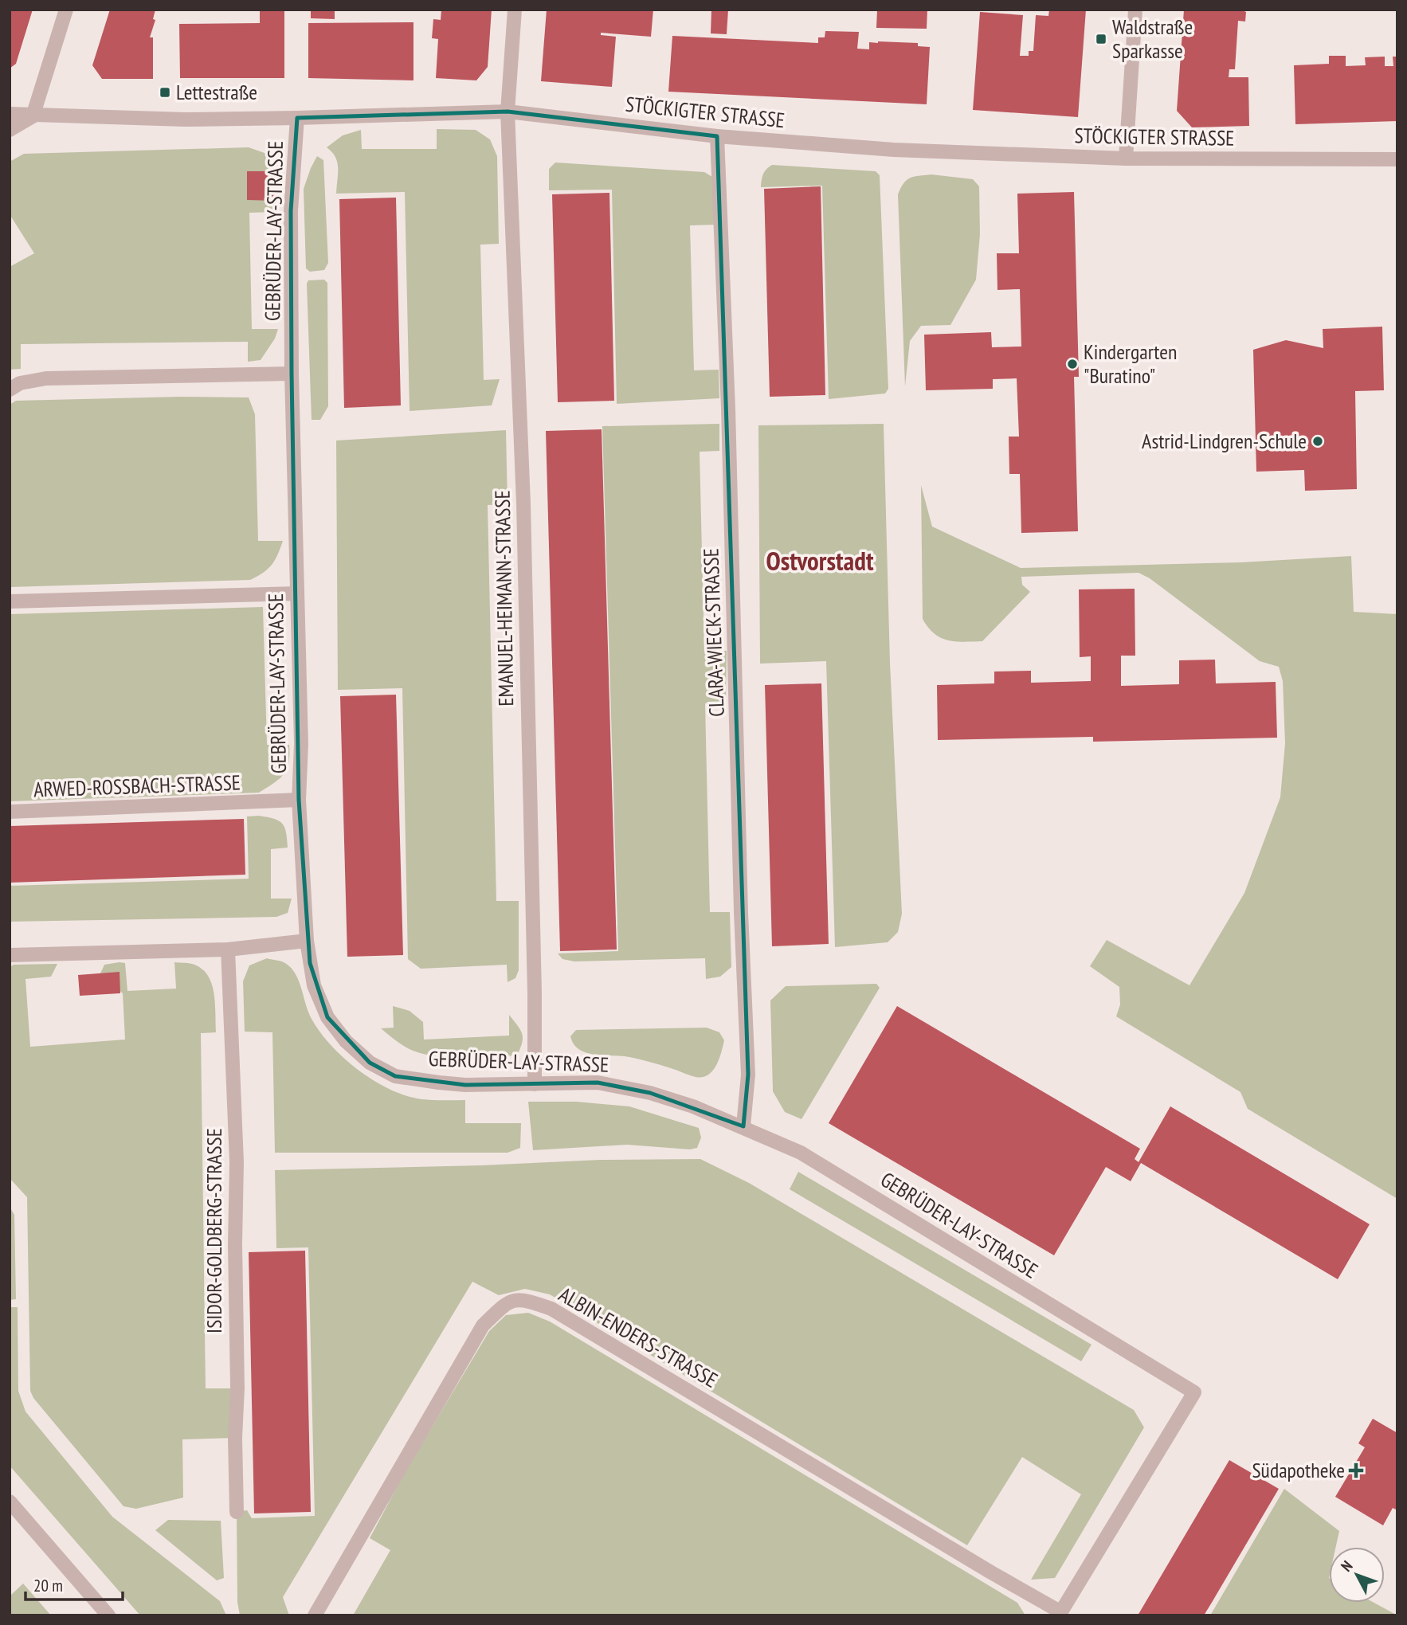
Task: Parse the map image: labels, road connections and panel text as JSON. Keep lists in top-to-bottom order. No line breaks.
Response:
{"streets":{"street":["STÖCKIGTER STRASSE","GEBRÜDER-LAY-STRASSE","EMANUEL-HEIMANN-STRASSE","CLARA-WIECK-STRASSE","ARWED-ROSSBACH-STRASSE","ISIDOR-GOLDBERG-STRASSE","ALBIN-ENDERS-STRASSE"]},"crossings":[["STÖCKIGTER STRASSE","GEBRÜDER-LAY-STRASSE"],["STÖCKIGTER STRASSE","EMANUEL-HEIMANN-STRASSE"],["STÖCKIGTER STRASSE","CLARA-WIECK-STRASSE"],["GEBRÜDER-LAY-STRASSE","EMANUEL-HEIMANN-STRASSE"],["GEBRÜDER-LAY-STRASSE","CLARA-WIECK-STRASSE"],["GEBRÜDER-LAY-STRASSE","ARWED-ROSSBACH-STRASSE"],["GEBRÜDER-LAY-STRASSE","ALBIN-ENDERS-STRASSE"]],"districts":["Ostvorstadt"],"places":{"transit":["Waldstraße Sparkasse","Lettestraße"],"other":["Kindergarten \"Buratino\"","Astrid-Lindgren-Schule"],"health":["Südapotheke"]},"scale_bar":"20 m","north":"top left"}
